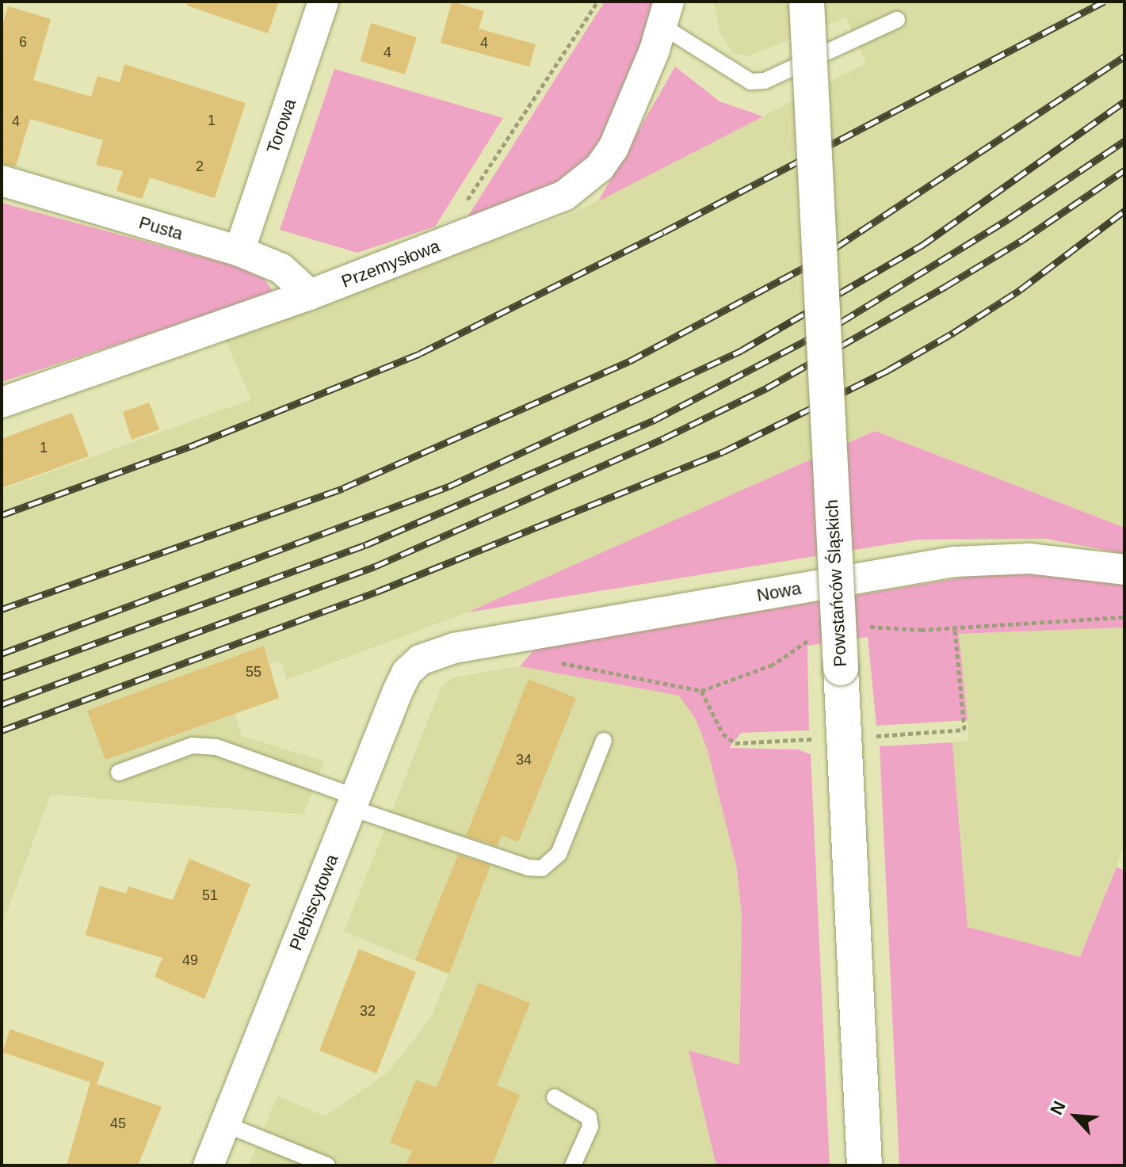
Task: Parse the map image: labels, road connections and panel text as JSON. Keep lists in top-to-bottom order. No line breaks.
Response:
{"streets":{"main road":["Powstańców Śląskich"],"street":["Torowa","Pusta","Przemysłowa","Nowa","Plebiscytowa"]},"crossings":[["Torowa","Pusta"],["Pusta","Przemysłowa"],["Nowa","Plebiscytowa"]],"house_numbers":["6","4","4","1","4","2","1","55","34","51","49","32","45"],"north":"top left"}
